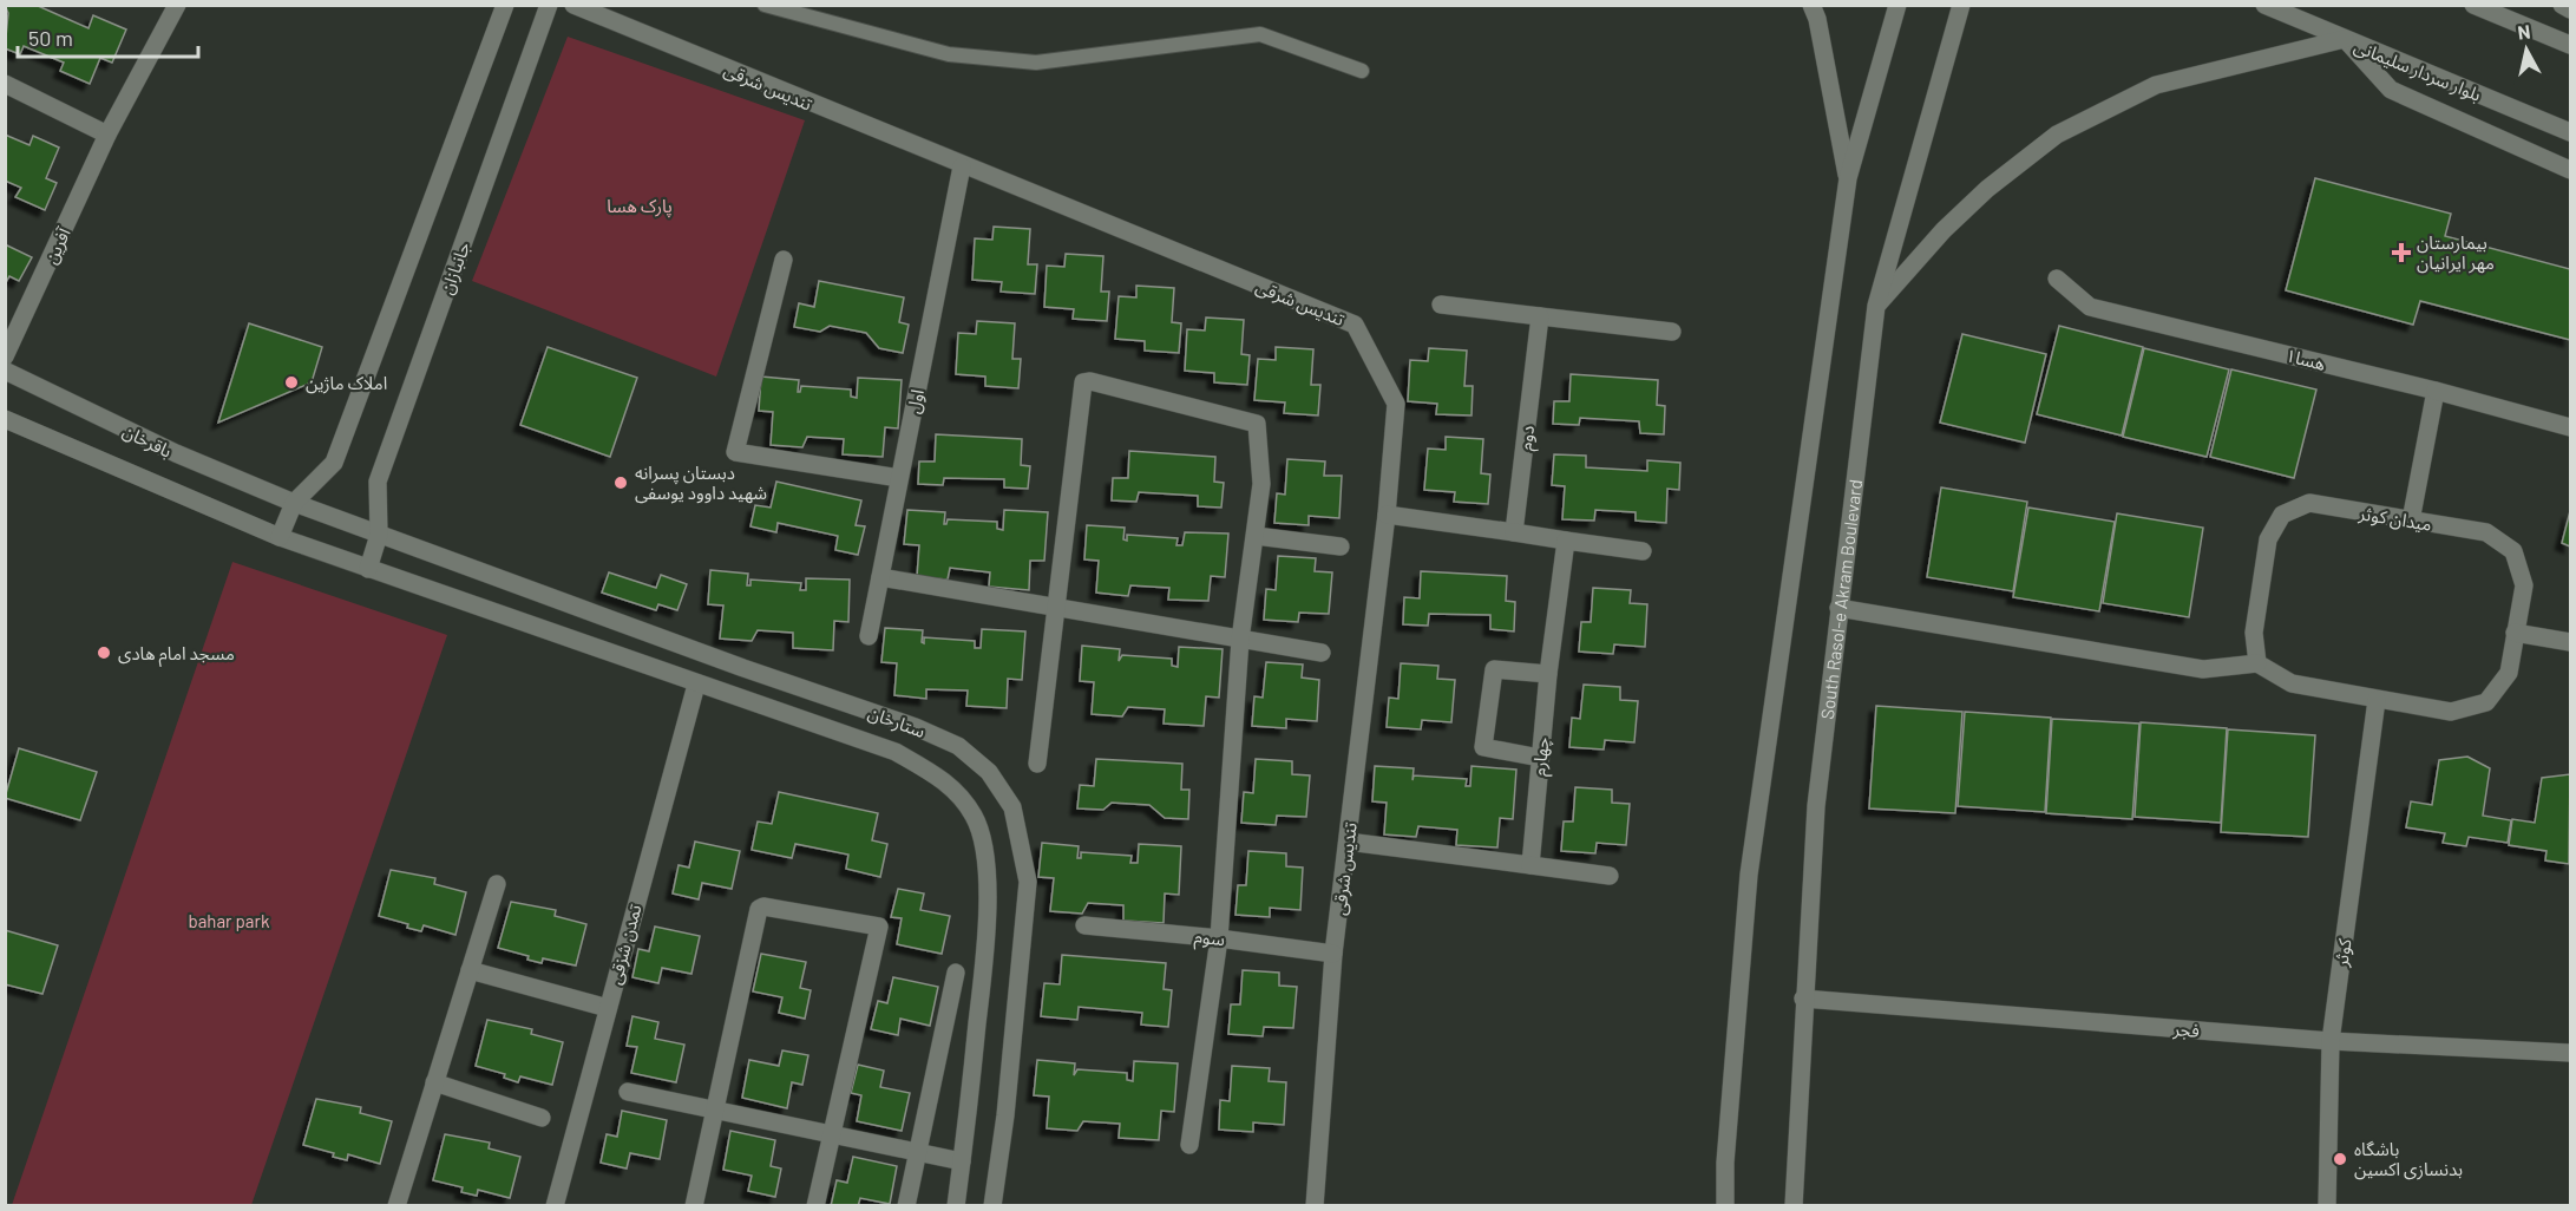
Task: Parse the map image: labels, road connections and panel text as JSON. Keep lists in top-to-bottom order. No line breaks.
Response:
{"streets":{"street":["بلوار سردار سلیمانی","تندیس شرقی","آفرین","جانبازان","هسا۱","اول","دوم","باقرخان","میدان کوثر","South Rasol-e Akram Boulevard","ستارخان","چهارم","سوم","تمدن شزقی","کوثر","فجر"]},"crossings":[["تندیس شرقی","اول"],["تندیس شرقی","سوم"],["جانبازان","باقرخان"],["جانبازان","ستارخان"],["باقرخان","ستارخان"],["میدان کوثر","کوثر"],["South Rasol-e Akram Boulevard","فجر"],["ستارخان","تمدن شزقی"],["کوثر","فجر"]],"parks":["پارک هسا","bahar park"],"places":{"health":["بیمارستان مهر ایرانیان"],"other":["املاک ماژین","دبستان پسرانه شهید داوود یوسفی","مسجد امام هادی","باشگاه بدنسازی اکسین"]},"scale_bar":"50 m","north":"top"}
